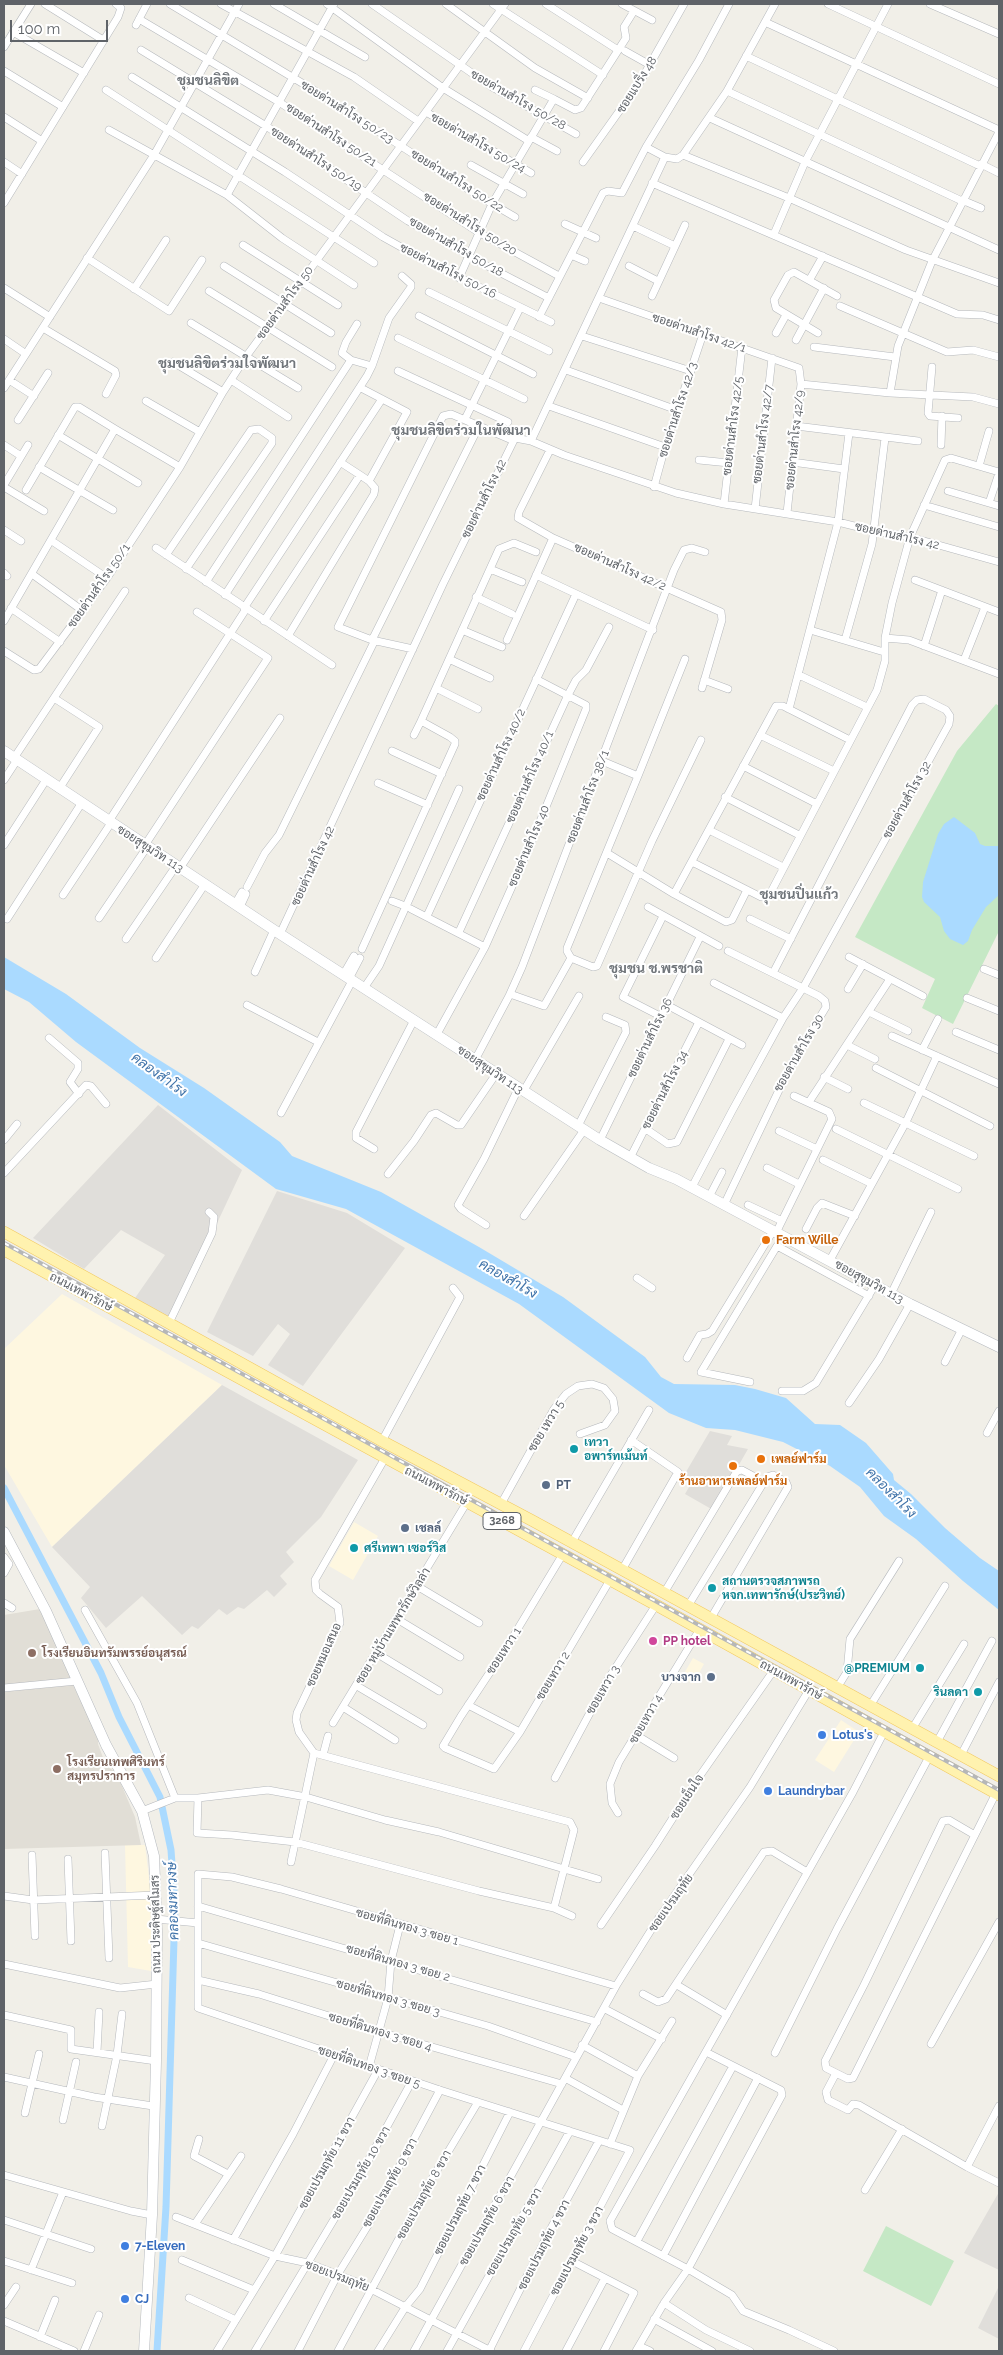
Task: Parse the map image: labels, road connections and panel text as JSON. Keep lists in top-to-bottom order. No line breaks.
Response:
{"streets":{"main road":["ซอยสุขุมวิท 113","ถนนเทพารักษ์","3268","ถนน ประดิษฐ์สโมสร"],"street":["ซอยแบริ่ง 48","ซอยด่านสำโรง 50/28","ซอยด่านสำโรง 50/23","ซอยด่านสำโรง 50/21","ซอยด่านสำโรง 50/24","ซอยด่านสำโรง 50/19","ซอยด่านสำโรง 50/22","ซอยด่านสำโรง 50/20","ซอยด่านสำโรง 50/18","ซอยด่านสำโรง 50/16","ซอยด่านสำโรง 50","ซอยด่านสำโรง 42/1","ซอยด่านสำโรง 42/3","ซอยด่านสำโรง 42/5","ซอยด่านสำโรง 42/7","ซอยด่านสำโรง 42/9","ซอยด่านสำโรง 42","ซอยด่านสำโรง 42/2","ซอยด่านสำโรง 50/1","ซอยด่านสำโรง 40/2","ซอยด่านสำโรง 40/1","ซอยด่านสำโรง 38/1","ซอยด่านสำโรง 32","ซอยด่านสำโรง 40","ซอยด่านสำโรง 36","ซอยด่านสำโรง 30","ซอยด่านสำโรง 34","ซอย เทวา 5","ซอย หมู่บ้านเทพารักษ์วิลล่า","ซอยเทวา 1","ซอยหมอเสนอ","ซอยเทวา 2","ซอยเทวา 3","ซอยเทวา 4","ซอยเย็นใจ","ซอยเปรมฤทัย","ซอยที่ดินทอง 3 ซอย 1","ซอยที่ดินทอง 3 ซอย 2","ซอยที่ดินทอง 3 ซอย 3","ซอยที่ดินทอง 3 ซอย 4","ซอยที่ดินทอง 3 ซอย 5","ซอยเปรมฤทัย 11 ขวา","ซอยเปรมฤทัย 10 ขวา","ซอยเปรมฤทัย 9 ขวา","ซอยเปรมฤทัย 8 ขวา","ซอยเปรมฤทัย 7 ขวา","ซอยเปรมฤทัย 6 ขวา","ซอยเปรมฤทัย 5 ขวา","ซอยเปรมฤทัย 4 ขวา","ซอยเปรมฤทัย 3 ขวา"]},"crossings":[["ซอยด่านสำโรง 50/28","ซอยด่านสำโรง 50"],["ซอยด่านสำโรง 50/23","ซอยด่านสำโรง 50/22"],["ซอยด่านสำโรง 50/23","ซอยด่านสำโรง 50"],["ซอยด่านสำโรง 50/21","ซอยด่านสำโรง 50/20"],["ซอยด่านสำโรง 50/21","ซอยด่านสำโรง 50"],["ซอยด่านสำโรง 50/24","ซอยด่านสำโรง 50"],["ซอยด่านสำโรง 50/19","ซอยด่านสำโรง 50/18"],["ซอยด่านสำโรง 50/19","ซอยด่านสำโรง 50"],["ซอยด่านสำโรง 50/22","ซอยด่านสำโรง 50"],["ซอยด่านสำโรง 50/20","ซอยด่านสำโรง 50"],["ซอยด่านสำโรง 50/18","ซอยด่านสำโรง 50"],["ซอยด่านสำโรง 50/16","ซอยด่านสำโรง 50"],["ซอยด่านสำโรง 50","ซอยด่านสำโรง 50/1"],["ซอยด่านสำโรง 42/1","ซอยด่านสำโรง 42/3"],["ซอยด่านสำโรง 42/1","ซอยด่านสำโรง 42/5"],["ซอยด่านสำโรง 42/1","ซอยด่านสำโรง 42/7"],["ซอยด่านสำโรง 42/1","ซอยด่านสำโรง 42/9"],["ซอยด่านสำโรง 42/3","ซอยด่านสำโรง 42"],["ซอยด่านสำโรง 42/5","ซอยด่านสำโรง 42"],["ซอยด่านสำโรง 42/7","ซอยด่านสำโรง 42"],["ซอยด่านสำโรง 42/9","ซอยด่านสำโรง 42"],["ซอยด่านสำโรง 42","ซอยด่านสำโรง 42/2"],["ซอยด่านสำโรง 42","ซอยสุขุมวิท 113"],["ซอยด่านสำโรง 42/2","ซอยด่านสำโรง 38/1"],["ซอยด่านสำโรง 40/2","ซอยด่านสำโรง 40"],["ซอยด่านสำโรง 40/1","ซอยด่านสำโรง 40"],["ซอยด่านสำโรง 38/1","ซอยสุขุมวิท 113"],["ซอยด่านสำโรง 32","ซอยสุขุมวิท 113"],["ซอยด่านสำโรง 32","ซอยด่านสำโรง 30"],["ซอยด่านสำโรง 40","ซอยสุขุมวิท 113"],["ซอยสุขุมวิท 113","ซอยด่านสำโรง 36"],["ซอยสุขุมวิท 113","ซอยด่านสำโรง 30"],["ซอยสุขุมวิท 113","ซอยด่านสำโรง 34"],["ถนนเทพารักษ์","ซอย เทวา 5"],["ถนนเทพารักษ์","ซอย หมู่บ้านเทพารักษ์วิลล่า"],["ถนนเทพารักษ์","ซอยเทวา 1"],["ถนนเทพารักษ์","ซอยหมอเสนอ"],["ถนนเทพารักษ์","ซอยเทวา 2"],["ถนนเทพารักษ์","ซอยเทวา 3"],["ถนนเทพารักษ์","ซอยเทวา 4"],["ถนนเทพารักษ์","ซอยเย็นใจ"],["ถนนเทพารักษ์","ซอยเปรมฤทัย"],["ซอยเทวา 1","ซอยเทวา 2"],["ซอยเปรมฤทัย","ซอยที่ดินทอง 3 ซอย 1"],["ซอยเปรมฤทัย","ซอยที่ดินทอง 3 ซอย 2"],["ซอยเปรมฤทัย","ซอยที่ดินทอง 3 ซอย 3"],["ซอยเปรมฤทัย","ซอยที่ดินทอง 3 ซอย 4"],["ซอยเปรมฤทัย","ซอยที่ดินทอง 3 ซอย 5"],["ซอยเปรมฤทัย","ซอยเปรมฤทัย 11 ขวา"],["ซอยเปรมฤทัย","ซอยเปรมฤทัย 10 ขวา"],["ซอยเปรมฤทัย","ซอยเปรมฤทัย 9 ขวา"],["ซอยเปรมฤทัย","ซอยเปรมฤทัย 8 ขวา"],["ซอยเปรมฤทัย","ซอยเปรมฤทัย 7 ขวา"],["ซอยเปรมฤทัย","ซอยเปรมฤทัย 6 ขวา"],["ซอยเปรมฤทัย","ซอยเปรมฤทัย 5 ขวา"],["ซอยเปรมฤทัย","ซอยเปรมฤทัย 4 ขวา"],["ซอยที่ดินทอง 3 ซอย 1","ซอยที่ดินทอง 3 ซอย 2"],["ซอยที่ดินทอง 3 ซอย 4","ซอยที่ดินทอง 3 ซอย 5"],["ซอยที่ดินทอง 3 ซอย 5","ซอยเปรมฤทัย 11 ขวา"],["ซอยที่ดินทอง 3 ซอย 5","ซอยเปรมฤทัย 10 ขวา"],["ซอยที่ดินทอง 3 ซอย 5","ซอยเปรมฤทัย 9 ขวา"],["ซอยที่ดินทอง 3 ซอย 5","ซอยเปรมฤทัย 8 ขวา"],["ซอยที่ดินทอง 3 ซอย 5","ซอยเปรมฤทัย 7 ขวา"],["ซอยที่ดินทอง 3 ซอย 5","ซอยเปรมฤทัย 6 ขวา"],["ซอยที่ดินทอง 3 ซอย 5","ซอยเปรมฤทัย 5 ขวา"],["ซอยที่ดินทอง 3 ซอย 5","ซอยเปรมฤทัย 4 ขวา"],["ซอยที่ดินทอง 3 ซอย 5","ซอยเปรมฤทัย 3 ขวา"]],"districts":["ชุมชนลิขิต","ชุมชนลิขิตร่วมใจพัฒนา","ชุมชนลิขิตร่วมในพัฒนา","ชุมชนปิ่นแก้ว","ชุมชน ช.พรชาติ"],"water":["คลองสำโรง","คลองมหาวงษ์"],"places":["Farm Wille","เทวา อพาร์ทเม้นท์","เพลย์ฟาร์ม","ร้านอาหารเพลย์ฟาร์ม","PT","เชลล์","ศรีเทพา เซอร์วิส","สถานตรวจสภาพรถ หจก.เทพารักษ์(ประวิทย์)","PP hotel","โรงเรียนอินทรัมพรรย์อนุสรณ์","@PREMIUM","บางจาก","รินลดา","Lotus's","โรงเรียนเทพศิรินทร์ สมุทรปราการ","Laundrybar","7-Eleven","CJ"],"scale_bar":"100 m"}
